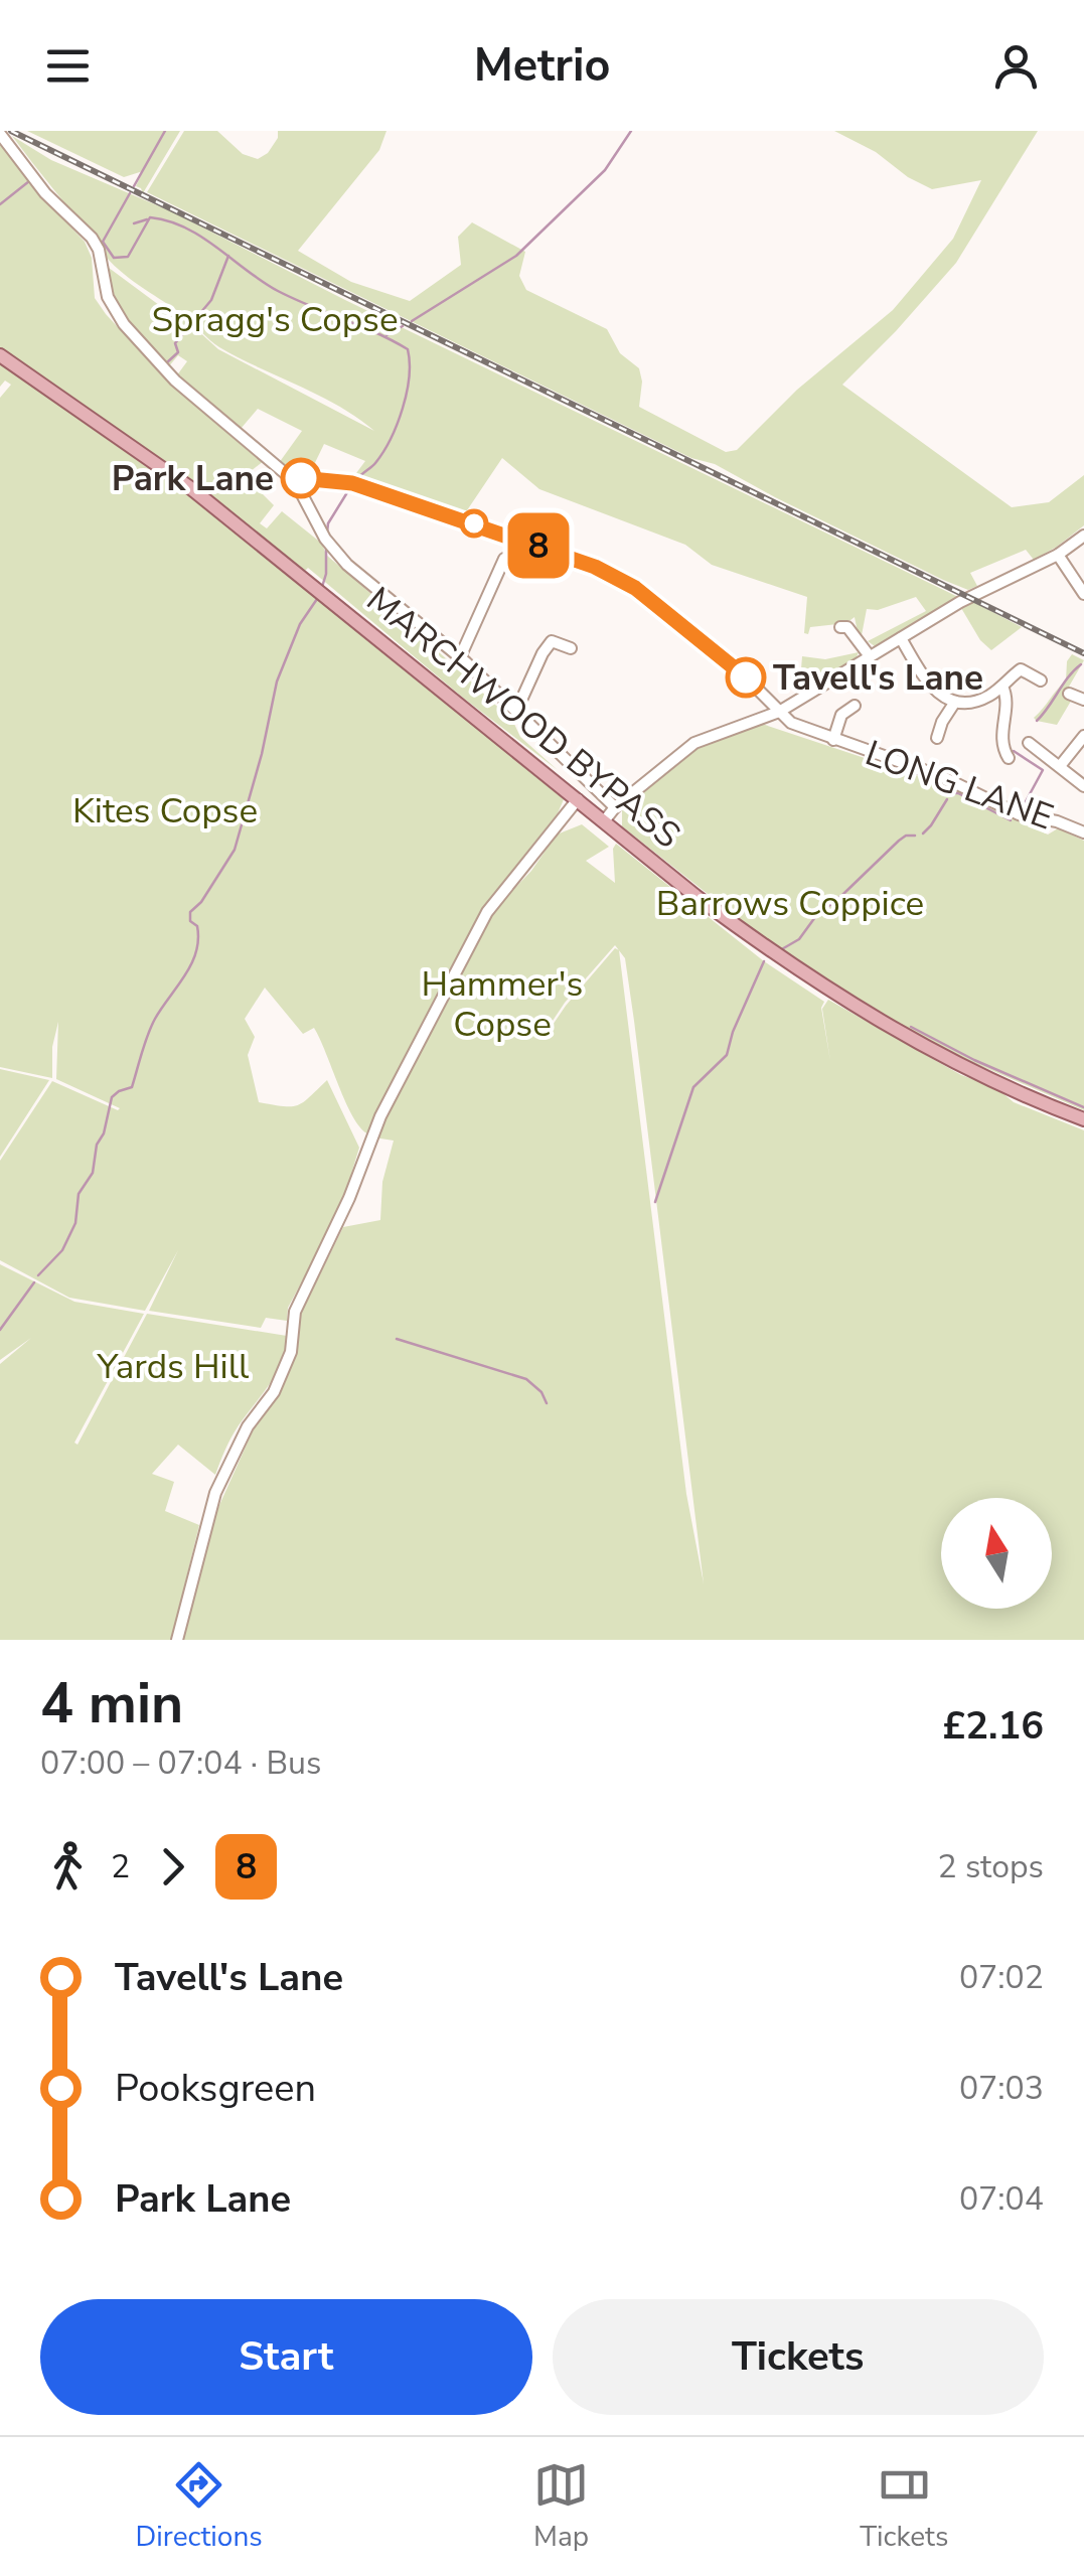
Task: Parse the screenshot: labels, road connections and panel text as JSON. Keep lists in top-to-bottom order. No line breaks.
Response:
{"streets":{"main road":["MARCHWOOD BYPASS"],"street":["LONG LANE"]},"parks":["Spragg's Copse","Kites Copse","Barrows Coppice","Hammer's Copse","Yards Hill"],"places":["Park Lane","Tavell's Lane"],"lines":["bus line 8"],"north":"top","page":{"header":"Metrio","on_map":"8","heading":["4 min","07:00 – 07:04 · Bus","£2.16"],"legs":["2","8","2 stops"],"list":[{"name":"Tavell's Lane","value":"07:02"},{"name":"Pooksgreen","value":"07:03"},{"name":"Park Lane","value":"07:04"}],"buttons":["Start","Tickets"],"tabs":["Directions","Map","Tickets"]}}
